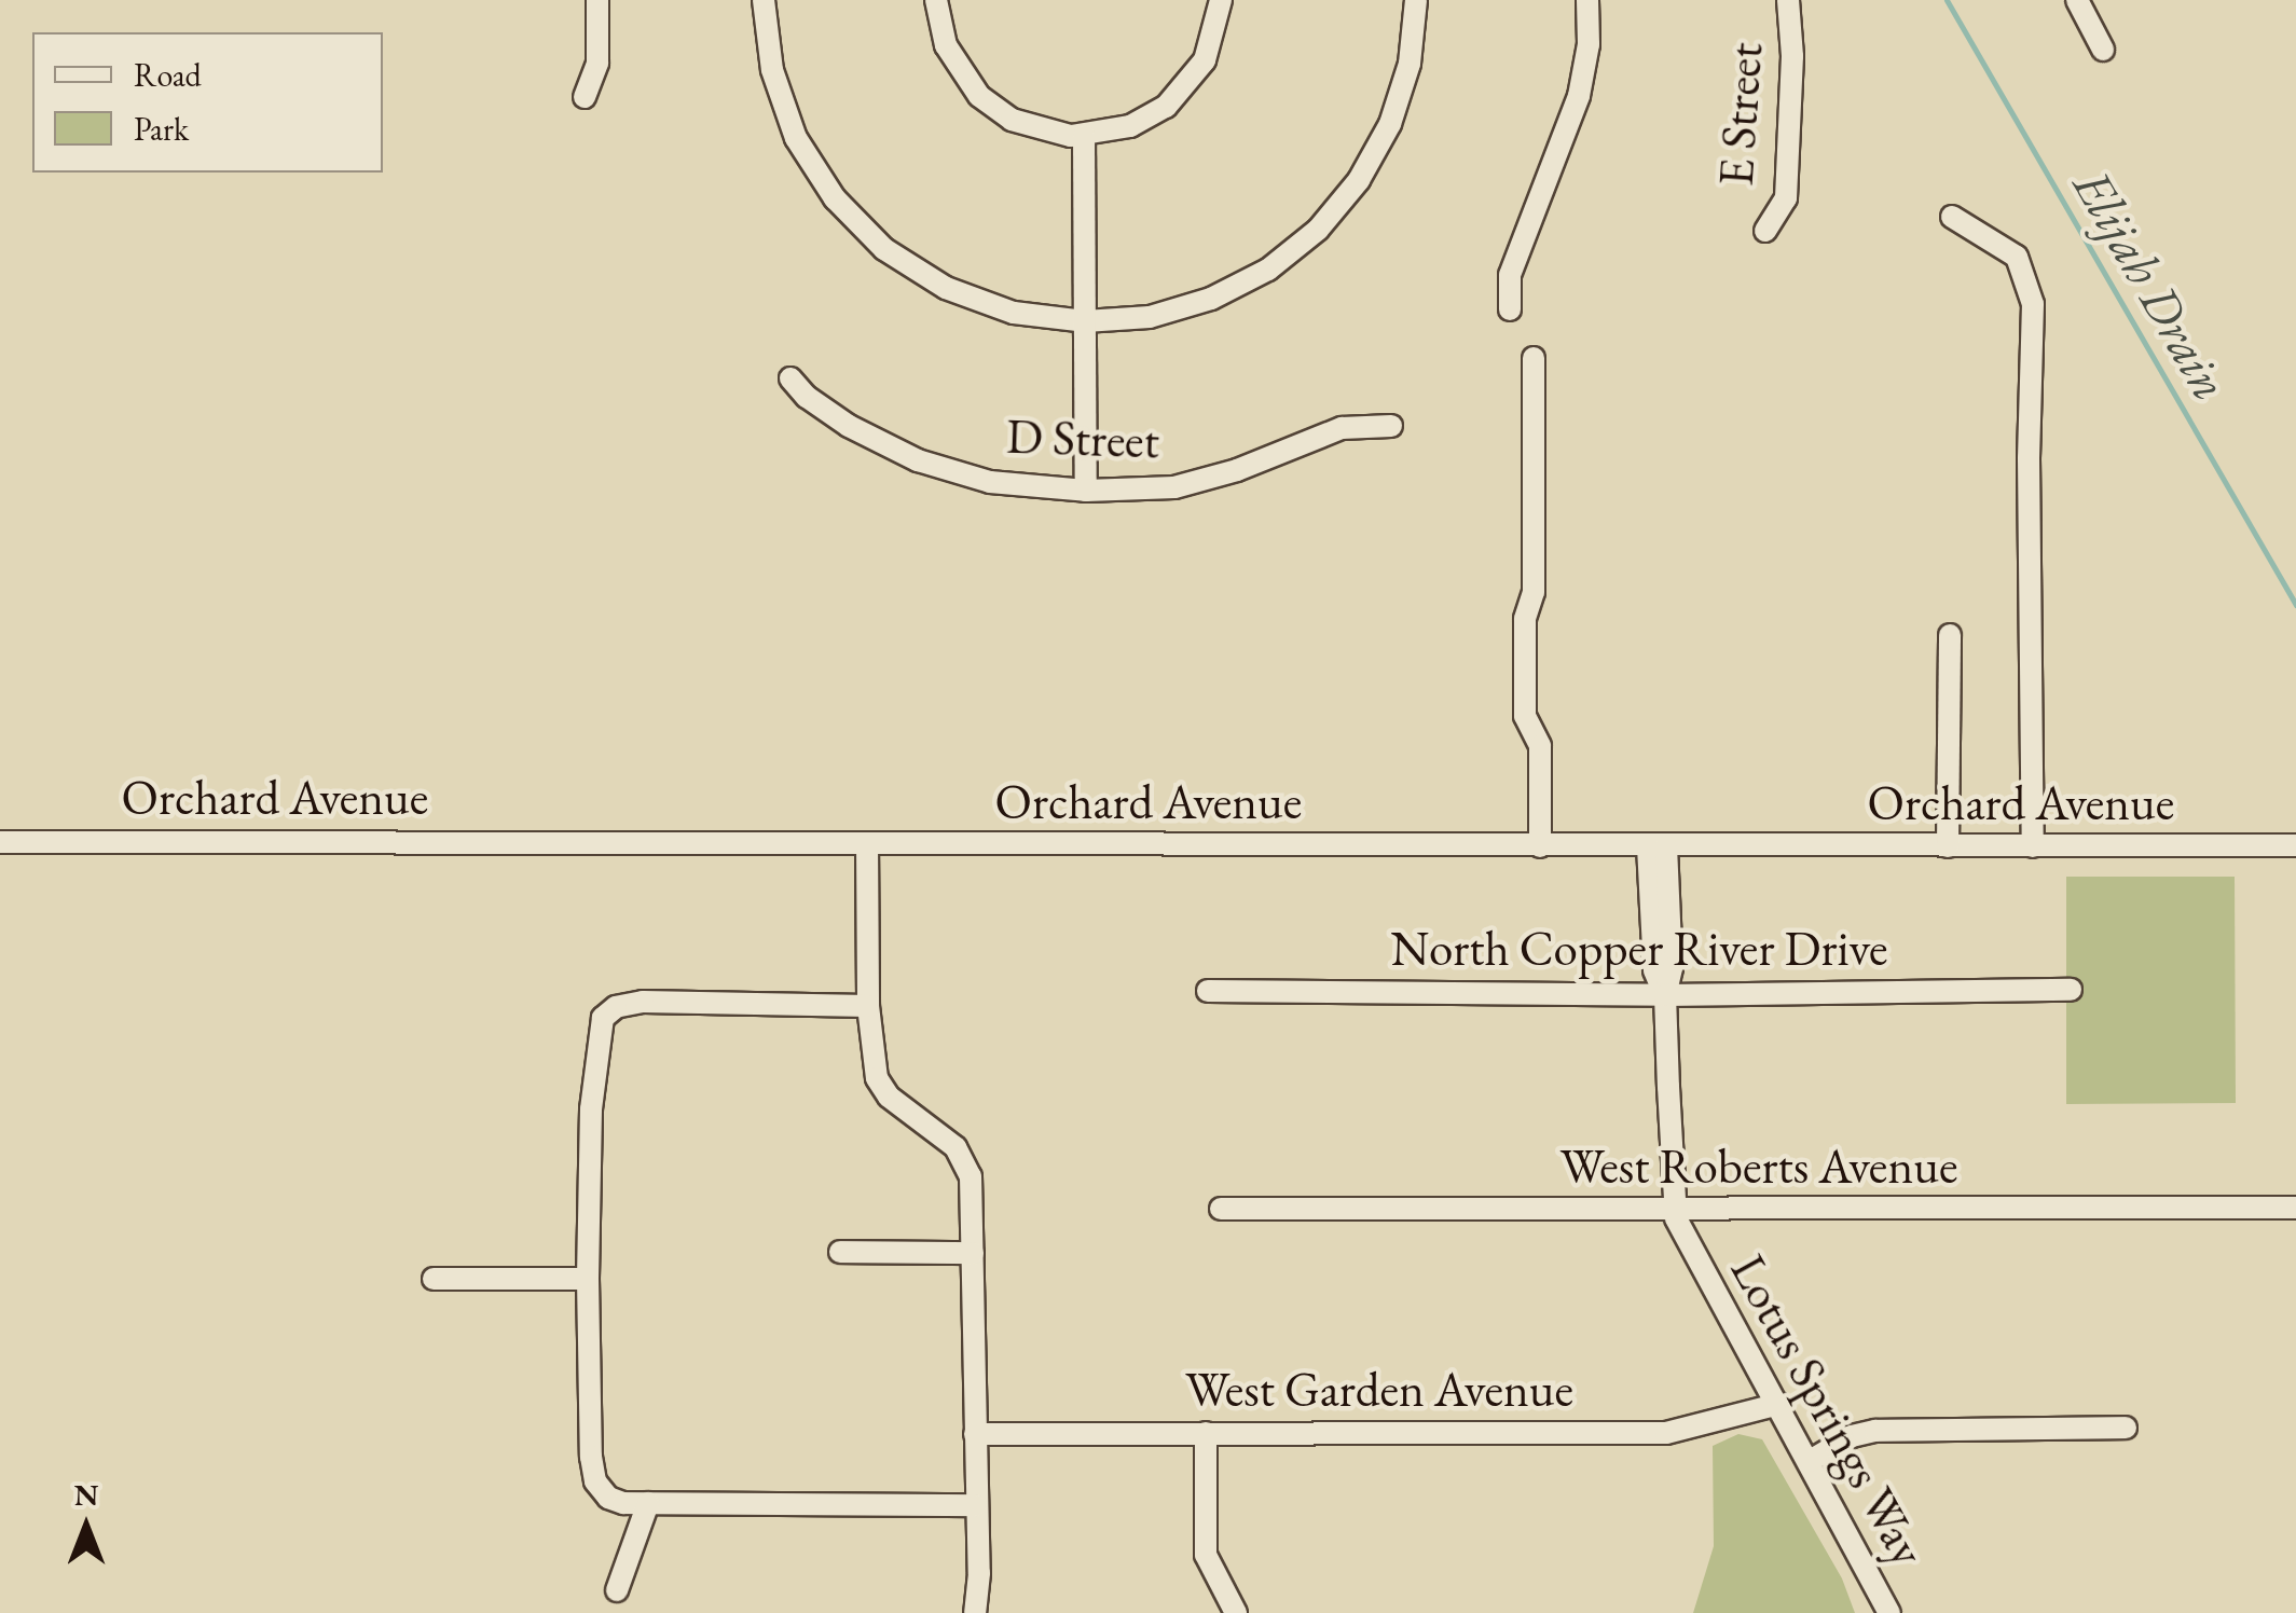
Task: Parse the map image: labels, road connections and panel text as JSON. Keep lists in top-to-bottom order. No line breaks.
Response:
{"streets":{"street":["E Street","D Street","Orchard Avenue","North Copper River Drive","West Roberts Avenue","West Garden Avenue","Lotus Springs Way"]},"crossings":[["Orchard Avenue","Lotus Springs Way"],["North Copper River Drive","Lotus Springs Way"],["West Roberts Avenue","Lotus Springs Way"],["West Garden Avenue","Lotus Springs Way"]],"water":["Elijah Drain"],"legend":["Road","Park"],"north":"top"}
